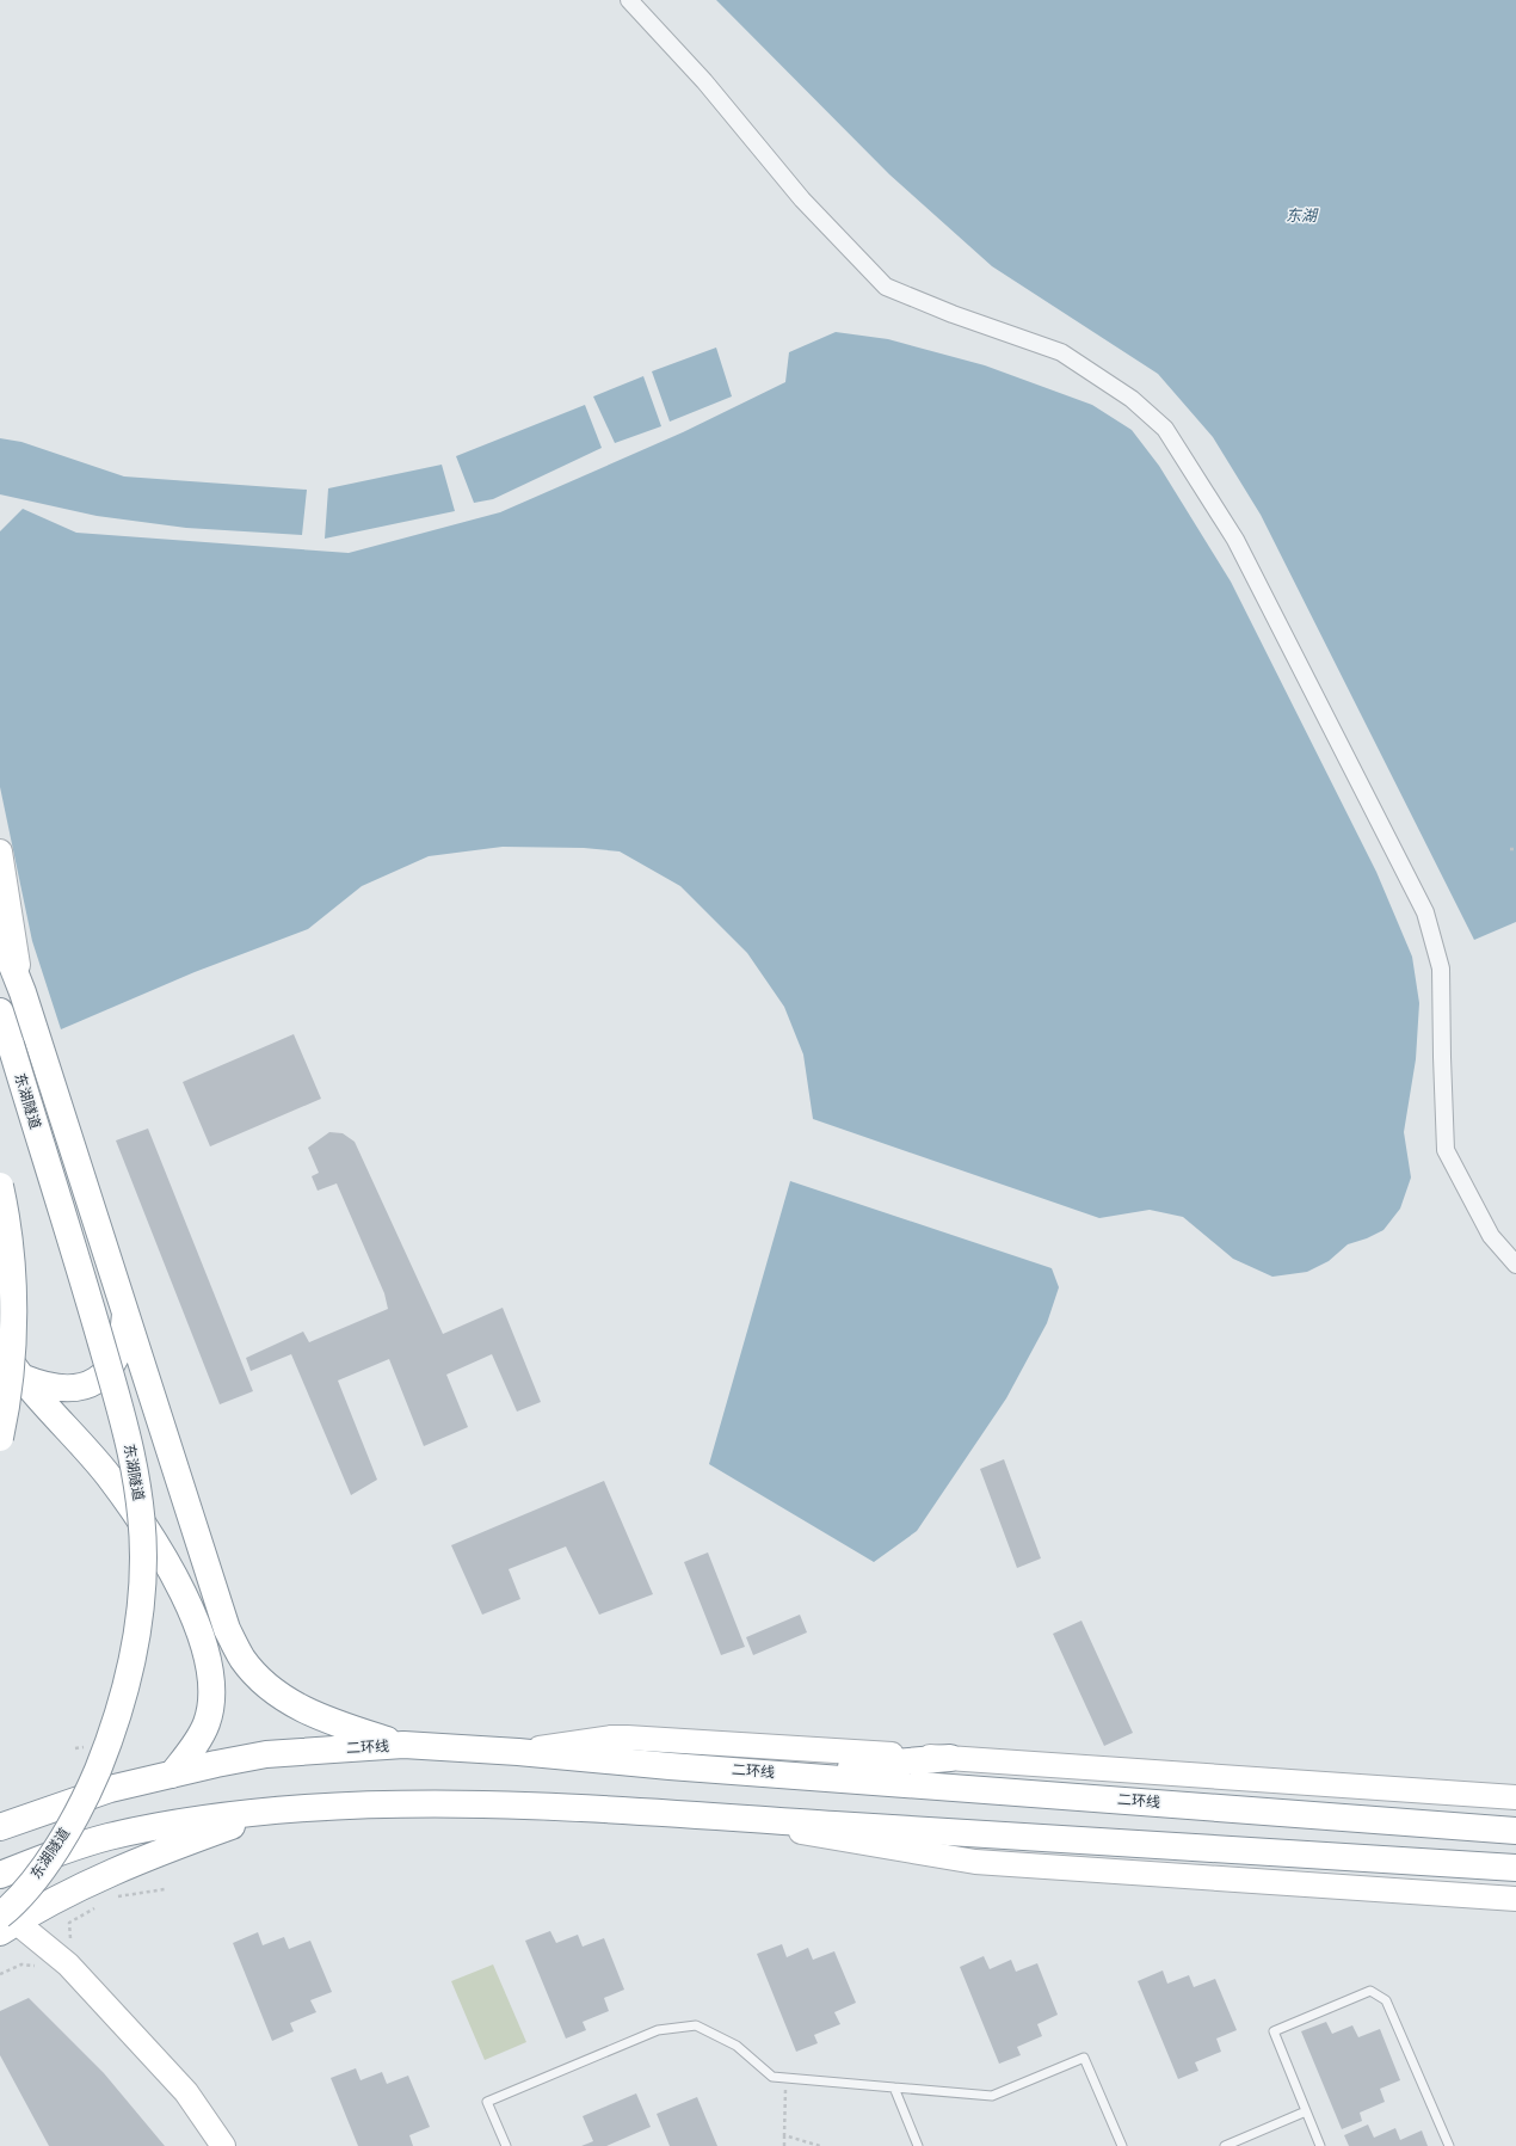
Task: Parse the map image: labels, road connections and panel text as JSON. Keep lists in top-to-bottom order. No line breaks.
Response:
{"streets":{"highway":["东湖隧道","二环线"]},"water":["东湖"]}
